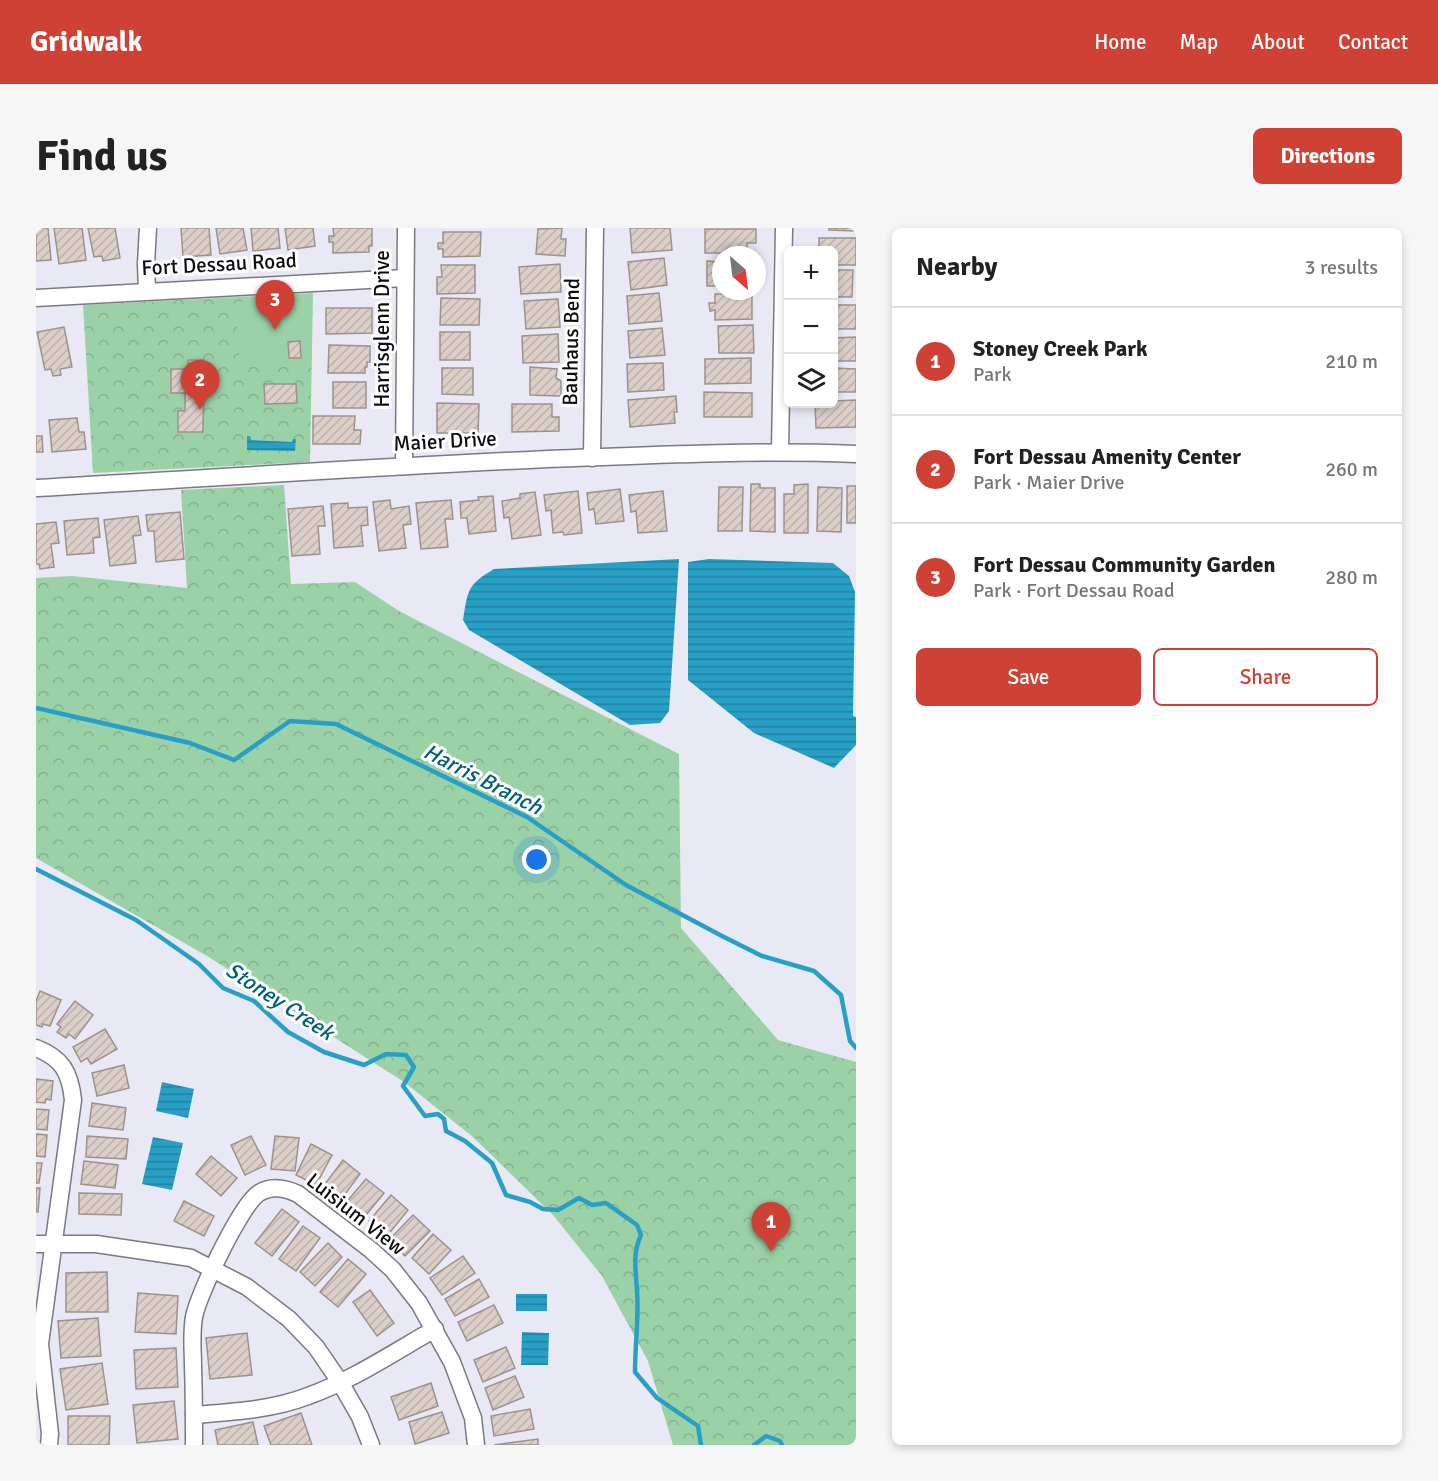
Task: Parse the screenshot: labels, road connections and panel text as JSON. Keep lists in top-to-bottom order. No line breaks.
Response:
{"streets":{"street":["Fort Dessau Road","Harrisglenn Drive","Bauhaus Bend","Maier Drive","Luisium View"]},"crossings":[["Fort Dessau Road","Harrisglenn Drive"],["Harrisglenn Drive","Maier Drive"],["Bauhaus Bend","Maier Drive"]],"water":["Harris Branch","Stoney Creek"],"north":"bottom right","page":{"header":"Gridwalk","nav":["Home","Map","About","Contact"],"buttons":["Directions",["Save","Share"]],"title":"Find us","heading":["Nearby","3 results"],"map_buttons":["+","−"],"pins":["3","2","1"],"list":[{"mark":"1","name":"Stoney Creek Park","note":"Park","value":"210 m"},{"mark":"2","name":"Fort Dessau Amenity Center","note":"Park · Maier Drive","value":"260 m"},{"mark":"3","name":"Fort Dessau Community Garden","note":"Park · Fort Dessau Road","value":"280 m"}]}}
